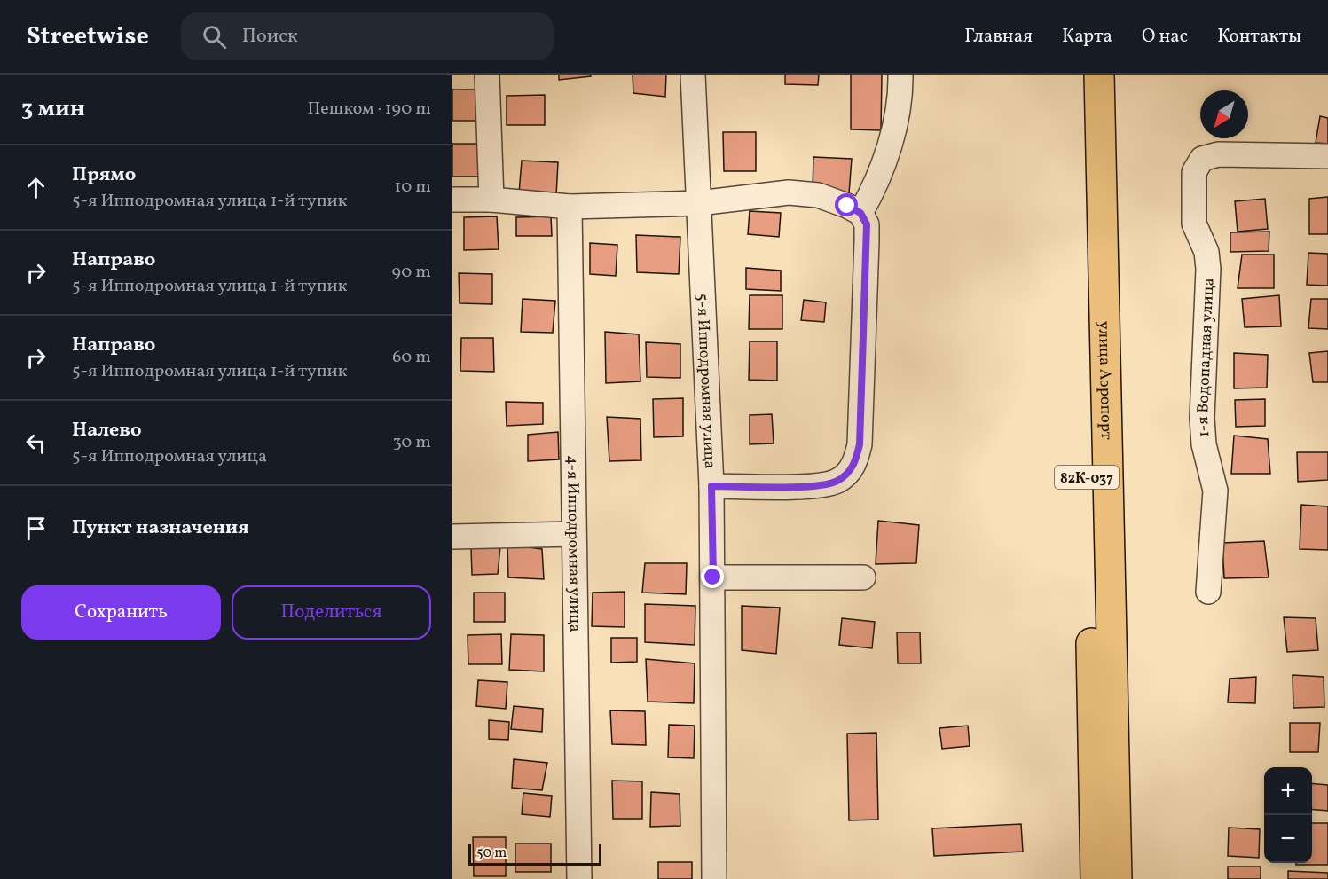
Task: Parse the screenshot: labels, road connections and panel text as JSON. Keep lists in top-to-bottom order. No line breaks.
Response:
{"streets":{"main road":["улица Аэропорт","82К-037"],"street":["1-я Водопадная улица","5-я Ипподромная улица","4-я Ипподромная улица"]},"scale_bar":"50 m","north":"bottom left","page":{"header":"Streetwise","search":"Поиск","nav":["Главная","Карта","О нас","Контакты"],"heading":["3 мин","Пешком · 190 m"],"list":[["Прямо","5-я Ипподромная улица 1-й тупик","10 m"],["Направо","5-я Ипподромная улица 1-й тупик","90 m"],["Направо","5-я Ипподромная улица 1-й тупик","60 m"],["Налево","5-я Ипподромная улица","30 m"],"Пункт назначения"],"buttons":["Сохранить","Поделиться"],"map_buttons":["+","−"],"scale":"50 m"}}
